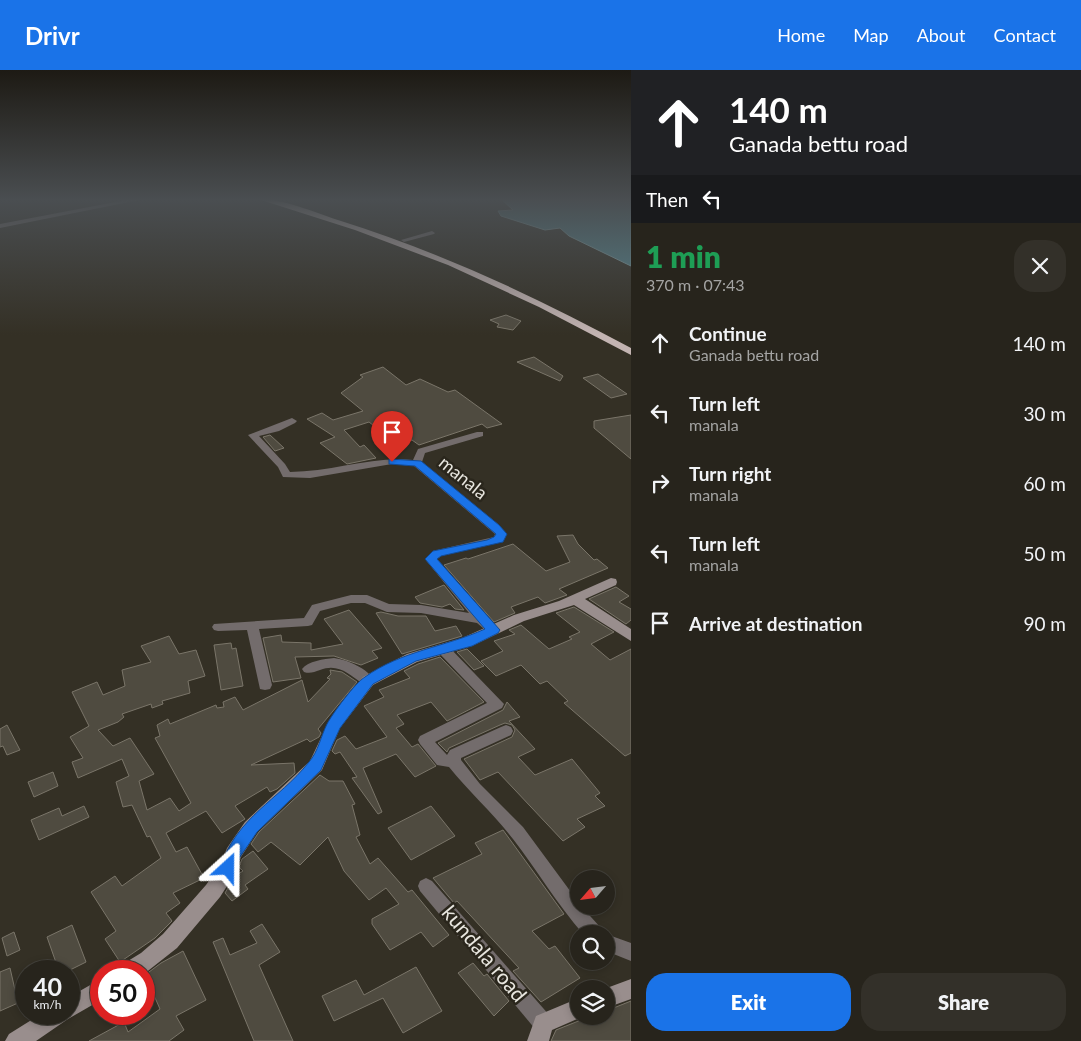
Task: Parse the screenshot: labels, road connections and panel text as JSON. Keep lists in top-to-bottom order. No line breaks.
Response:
{"streets":{"main road":["kundala road"],"street":["manala"]},"north":"bottom left","page":{"header":"Drivr","nav":["Home","Map","About","Contact"],"turn":["140 m","Ganada bettu road"],"then":"Then","heading":["1 min","370 m · 07:43"],"list":[{"name":"Continue","note":"Ganada bettu road","value":"140 m"},{"name":"Turn left","note":"manala","value":"30 m"},{"name":"Turn right","note":"manala","value":"60 m"},{"name":"Turn left","note":"manala","value":"50 m"},{"name":"Arrive at destination","value":"90 m"}],"speed":"40 km/h","limit":"50","buttons":["Exit","Share"]}}
